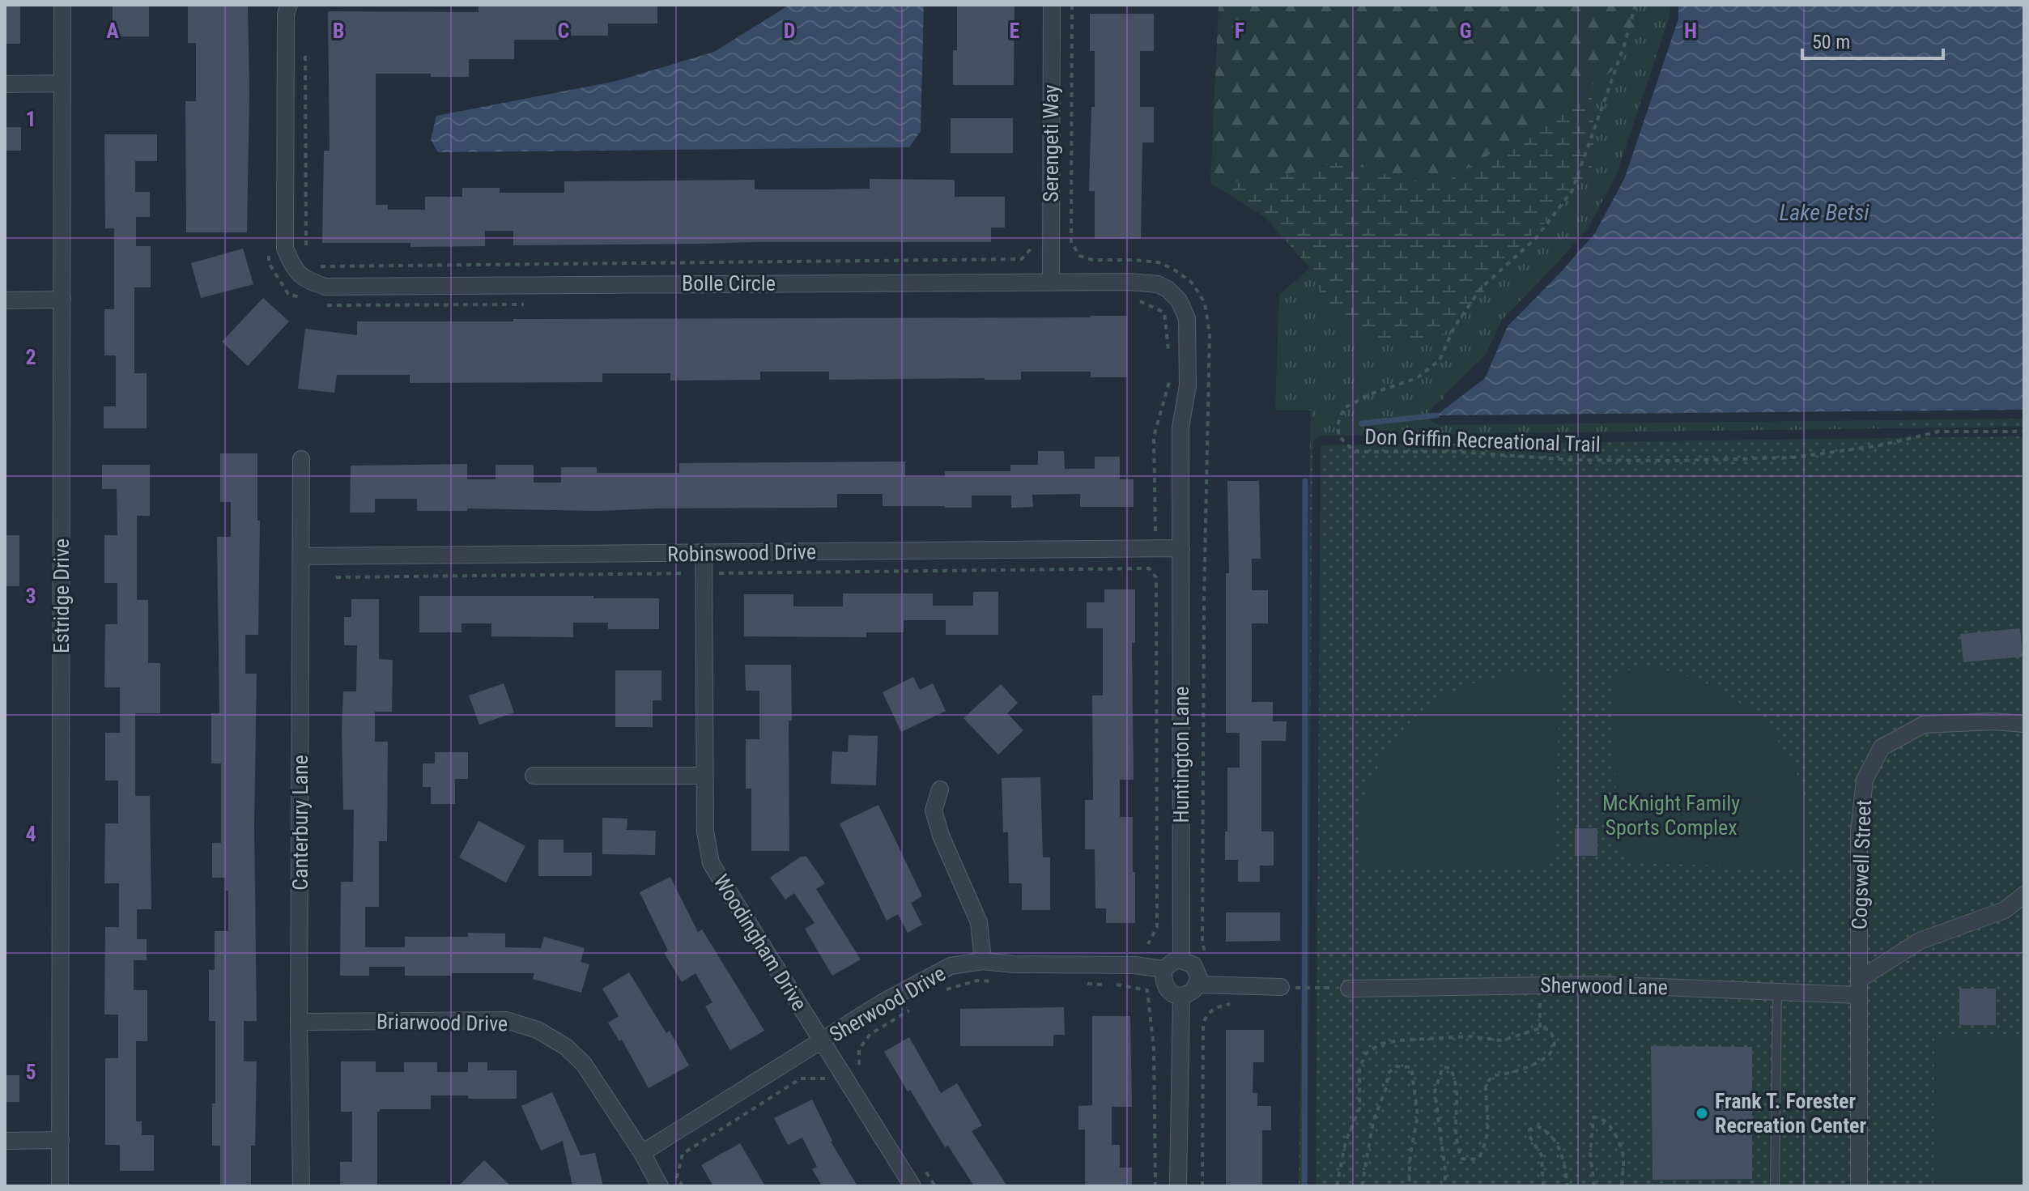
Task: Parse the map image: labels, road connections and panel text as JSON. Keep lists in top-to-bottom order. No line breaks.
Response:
{"streets":{"street":["Serengeti Way","Bolle Circle","Robinswood Drive","Estridge Drive","Huntington Lane","Canterbury Lane","Cogswell Street","Woodingham Drive","Sherwood Lane","Sherwood Drive","Briarwood Drive"],"path":["Don Griffin Recreational Trail"]},"crossings":[["Serengeti Way","Bolle Circle"],["Bolle Circle","Robinswood Drive"],["Bolle Circle","Huntington Lane"],["Robinswood Drive","Huntington Lane"],["Robinswood Drive","Canterbury Lane"],["Robinswood Drive","Woodingham Drive"],["Huntington Lane","Sherwood Drive"],["Canterbury Lane","Briarwood Drive"],["Cogswell Street","Sherwood Lane"],["Woodingham Drive","Sherwood Drive"],["Sherwood Drive","Briarwood Drive"]],"water":["Lake Betsi"],"parks":["McKnight Family Sports Complex"],"places":["Frank T. Forester Recreation Center"],"scale_bar":"50 m","grid":{"columns":["A","B","C","D","E","F","G","H"],"rows":["1","2","3","4","5"]}}
